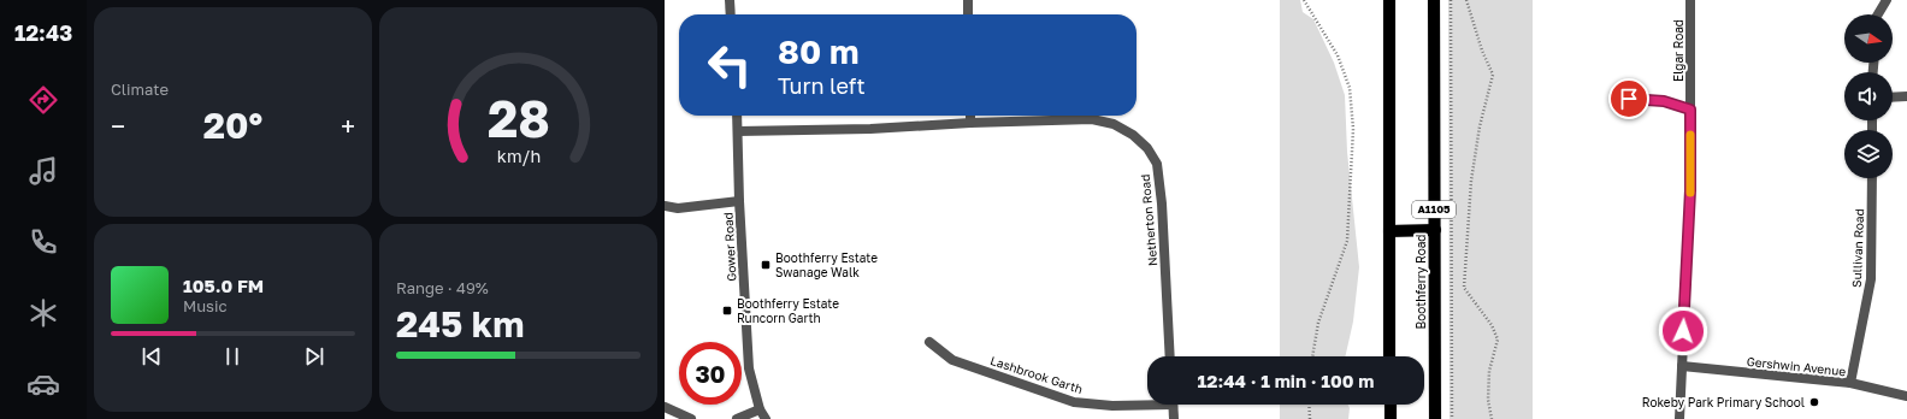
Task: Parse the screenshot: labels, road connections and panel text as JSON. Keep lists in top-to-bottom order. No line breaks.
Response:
{"streets":{"main road":["A1105","Boothferry Road"],"street":["Elgar Road","Netherton Road","Gower Road","Sullivan Road","Gershwin Avenue","Lashbrook Garth"]},"crossings":[["Elgar Road","Gershwin Avenue"],["Netherton Road","Gower Road"],["Sullivan Road","Gershwin Avenue"]],"places":{"transit":["Boothferry Estate Swanage Walk","Boothferry Estate Runcorn Garth"],"other":["Rokeby Park Primary School"]},"north":"right","page":{"tabs":"12:43","tile":["Climate",["Range · 49%","245 km"]],"turn":["80 m","Turn left"],"heat":["−","20°","+"],"song":["105.0 FM","Music"],"limit":"30","trip":"12:44 · 1 min · 100 m","gauge":["28","km/h"]}}
